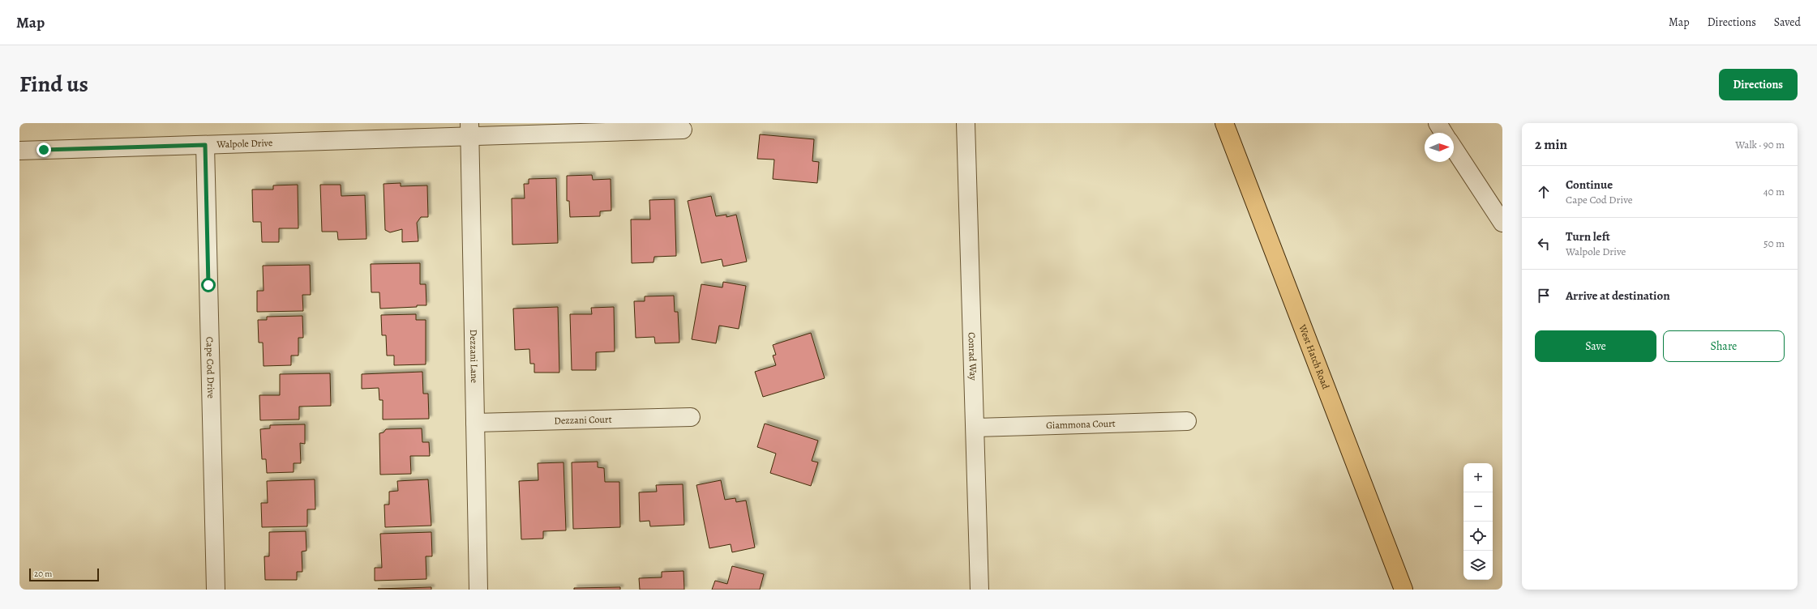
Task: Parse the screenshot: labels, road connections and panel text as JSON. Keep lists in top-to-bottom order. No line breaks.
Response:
{"streets":{"main road":["West Hatch Road"],"street":["Walpole Drive","Dezzani Lane","Conrad Way","Cape Cod Drive","Dezzani Court","Giammona Court"]},"crossings":[["Walpole Drive","Dezzani Lane"],["Walpole Drive","Cape Cod Drive"],["Dezzani Lane","Dezzani Court"],["Conrad Way","Giammona Court"]],"scale_bar":"20 m","north":"right","page":{"header":"Map","nav":["Map","Directions","Saved"],"title":"Find us","buttons":["Directions",["Save","Share"]],"heading":["2 min","Walk · 90 m"],"list":[["Continue","Cape Cod Drive","40 m"],["Turn left","Walpole Drive","50 m"],"Arrive at destination"],"map_buttons":["+","−"],"scale":"20 m"}}
